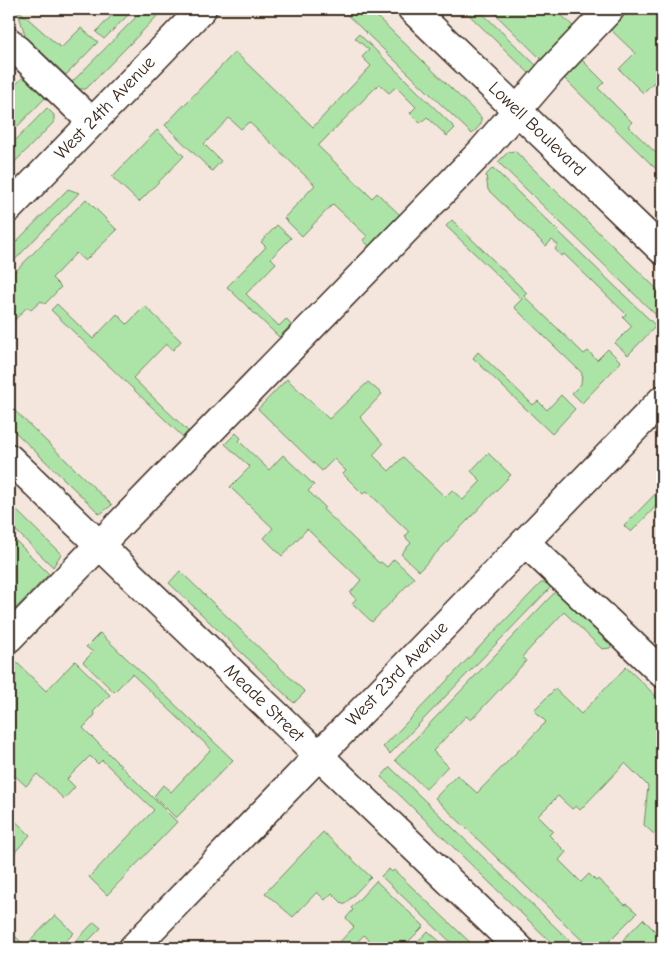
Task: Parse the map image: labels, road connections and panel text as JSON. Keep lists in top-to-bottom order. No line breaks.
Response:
{"streets":{"street":["West 24th Avenue","Lowell Boulevard","West 23rd Avenue","Meade Street"]},"crossings":[["West 23rd Avenue","Meade Street"]]}
